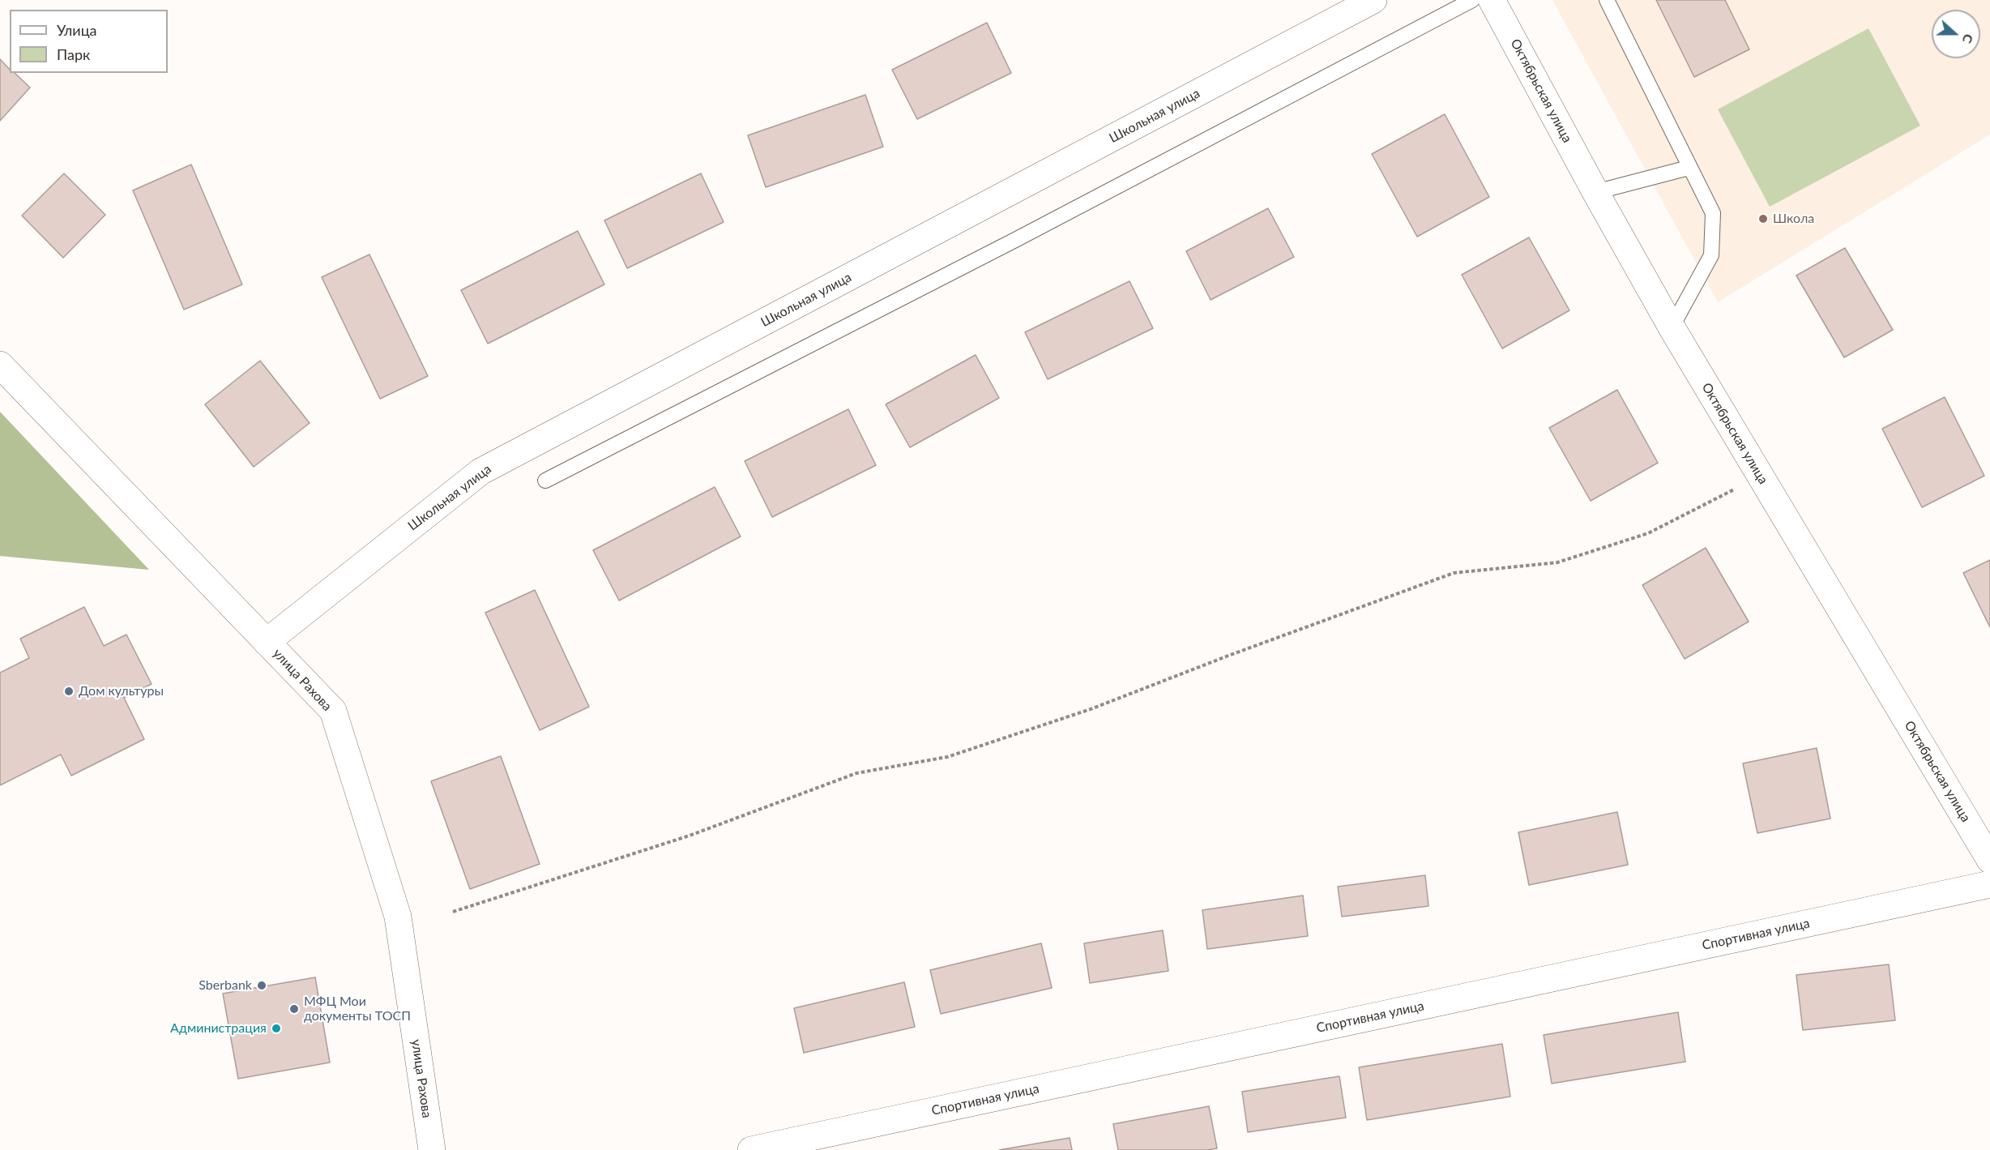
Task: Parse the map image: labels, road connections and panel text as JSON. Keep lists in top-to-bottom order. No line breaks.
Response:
{"streets":{"street":["Октябрьская улица","Школьная улица","улица Рахова","Спортивная улица"]},"crossings":[["Школьная улица","улица Рахова"]],"places":["Школа","Дом культуры","Sberbank","МФЦ Мои документы ТОСП","Администрация"],"legend":["Улица","Парк"],"north":"right"}
